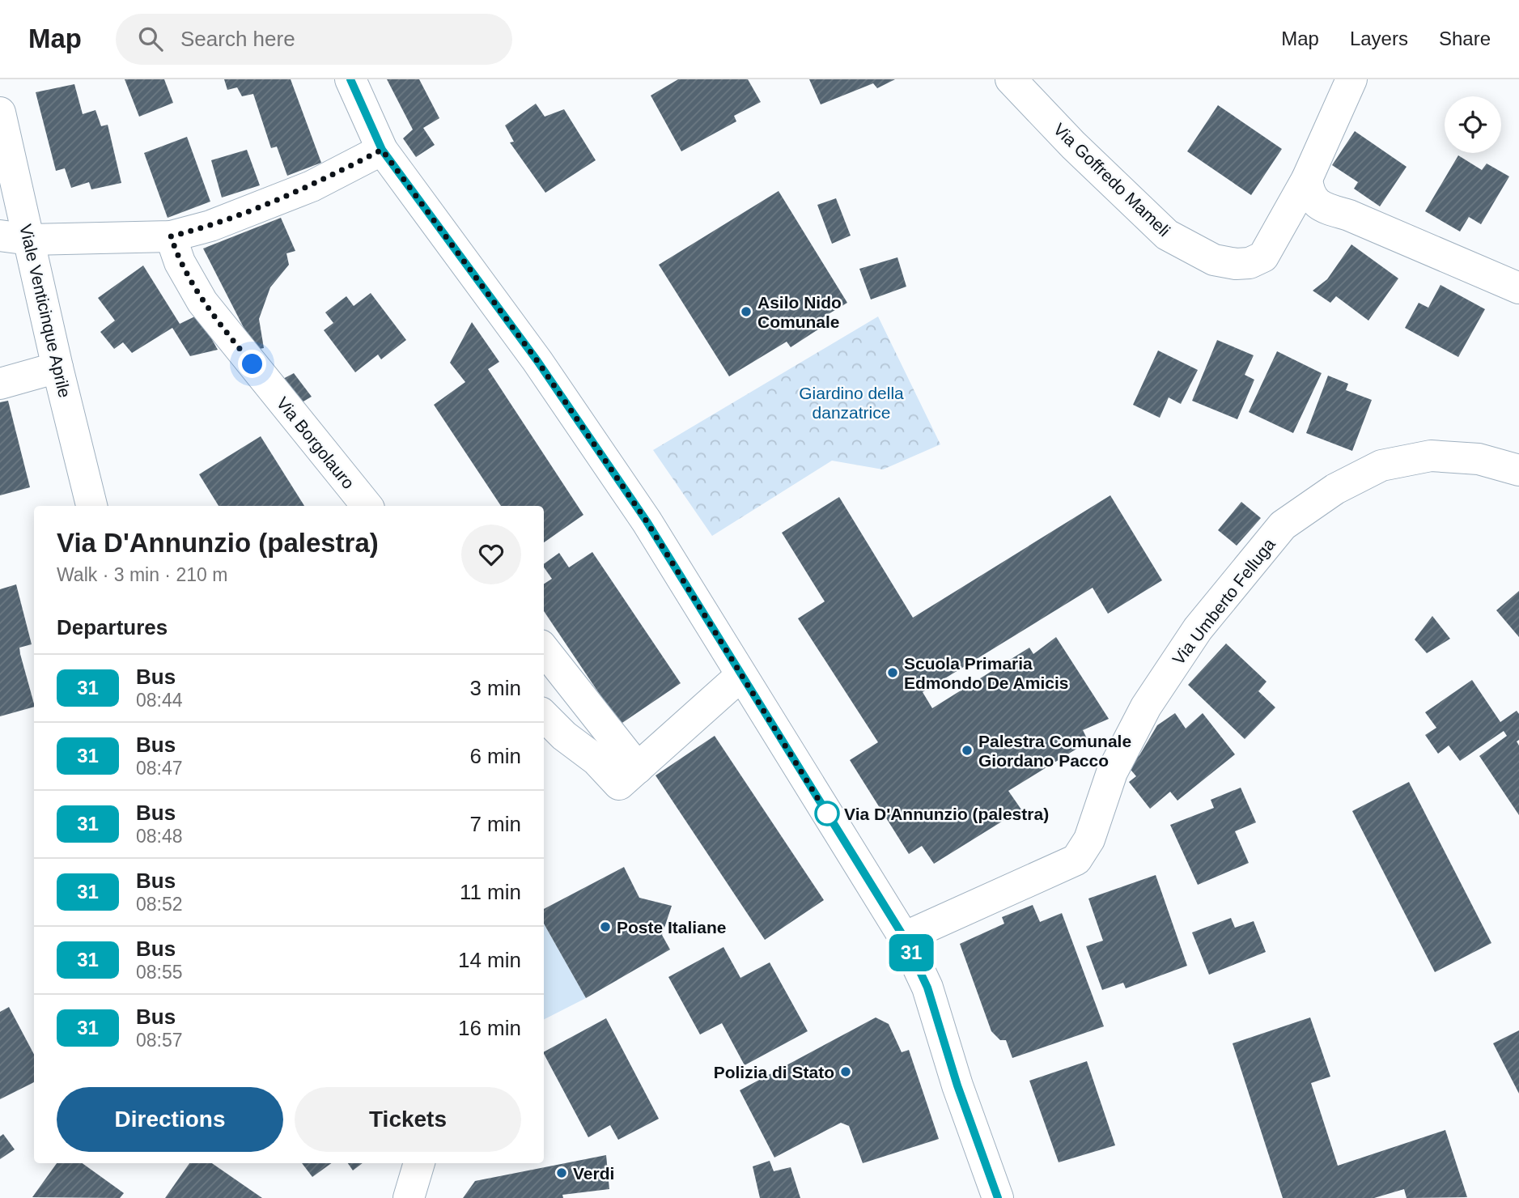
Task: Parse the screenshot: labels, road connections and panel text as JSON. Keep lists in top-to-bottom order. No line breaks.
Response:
{"streets":{"street":["Via Goffredo Mameli","Viale Venticinque Aprile","Via Borgolauro","Via Umberto Felluga"]},"parks":["Giardino della danzatrice"],"places":["Asilo Nido Comunale","Scuola Primaria Edmondo De Amicis","Palestra Comunale Giordano Pacco","Via D'Annunzio (palestra)","Poste Italiane","Polizia di Stato","Verdi"],"lines":["bus line 31"],"page":{"header":"Map","search":"Search here","nav":["Map","Layers","Share"],"on_map":"31","heading":[["Via D'Annunzio (palestra)","Walk · 3 min · 210 m"],"Departures"],"list":[{"mark":"31","name":"Bus","note":"08:44","value":"3 min"},{"mark":"31","name":"Bus","note":"08:47","value":"6 min"},{"mark":"31","name":"Bus","note":"08:48","value":"7 min"},{"mark":"31","name":"Bus","note":"08:52","value":"11 min"},{"mark":"31","name":"Bus","note":"08:55","value":"14 min"},{"mark":"31","name":"Bus","note":"08:57","value":"16 min"}],"buttons":["Directions","Tickets"]}}
